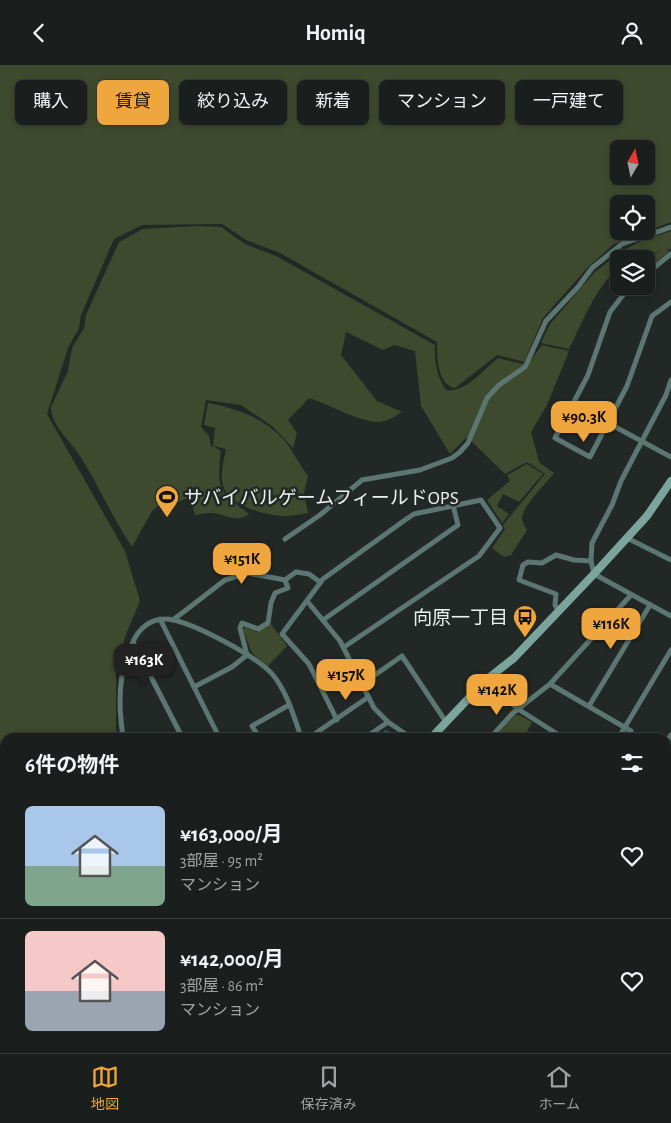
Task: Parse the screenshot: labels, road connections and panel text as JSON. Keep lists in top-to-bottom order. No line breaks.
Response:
{"places":{"sports":["サバイバルゲームフィールドOPS"],"bus stop":["向原一丁目"]},"north":"top","page":{"header":"Homiq","chip":["購入","賃貸","絞り込み","新着","マンション","一戸建て"],"price":["¥90.3K","¥151K","¥116K","¥163K","¥157K","¥142K"],"heading":"6件の物件","list":[{"name":"¥163,000/月","note":"3部屋 · 95 m² · マンション"},{"name":"¥142,000/月","note":"3部屋 · 86 m² · マンション"}],"tabs":["地図","保存済み","ホーム"]}}
